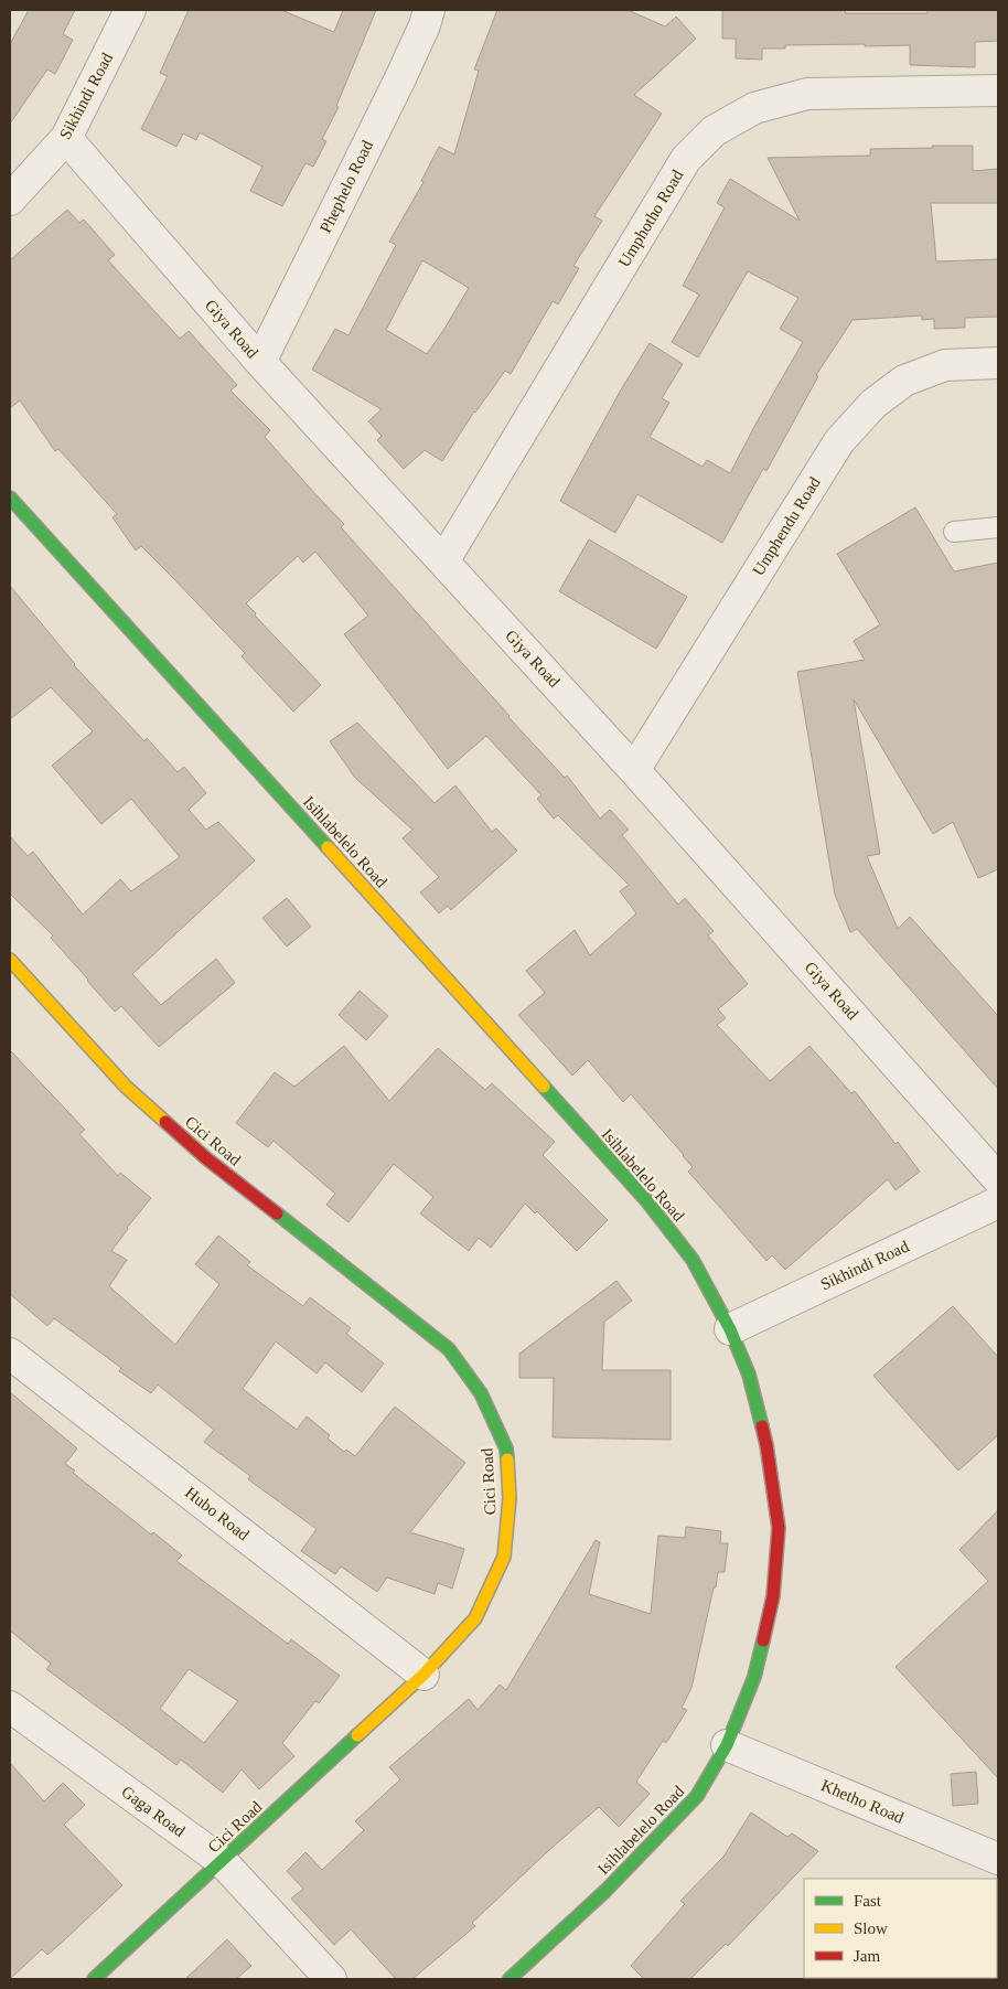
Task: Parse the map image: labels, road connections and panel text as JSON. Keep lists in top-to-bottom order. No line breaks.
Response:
{"streets":{"street":["Sikhindi Road","Phephelo Road","Umphotho Road","Giya Road","Umphendu Road","Isihlabelelo Road","Cici Road","Hubo Road","Khetho Road","Gaga Road"]},"crossings":[["Sikhindi Road","Giya Road"],["Sikhindi Road","Isihlabelelo Road"],["Phephelo Road","Giya Road"],["Umphotho Road","Giya Road"],["Giya Road","Umphendu Road"],["Isihlabelelo Road","Khetho Road"],["Cici Road","Hubo Road"],["Cici Road","Gaga Road"]],"legend":["Fast","Slow","Jam"]}
